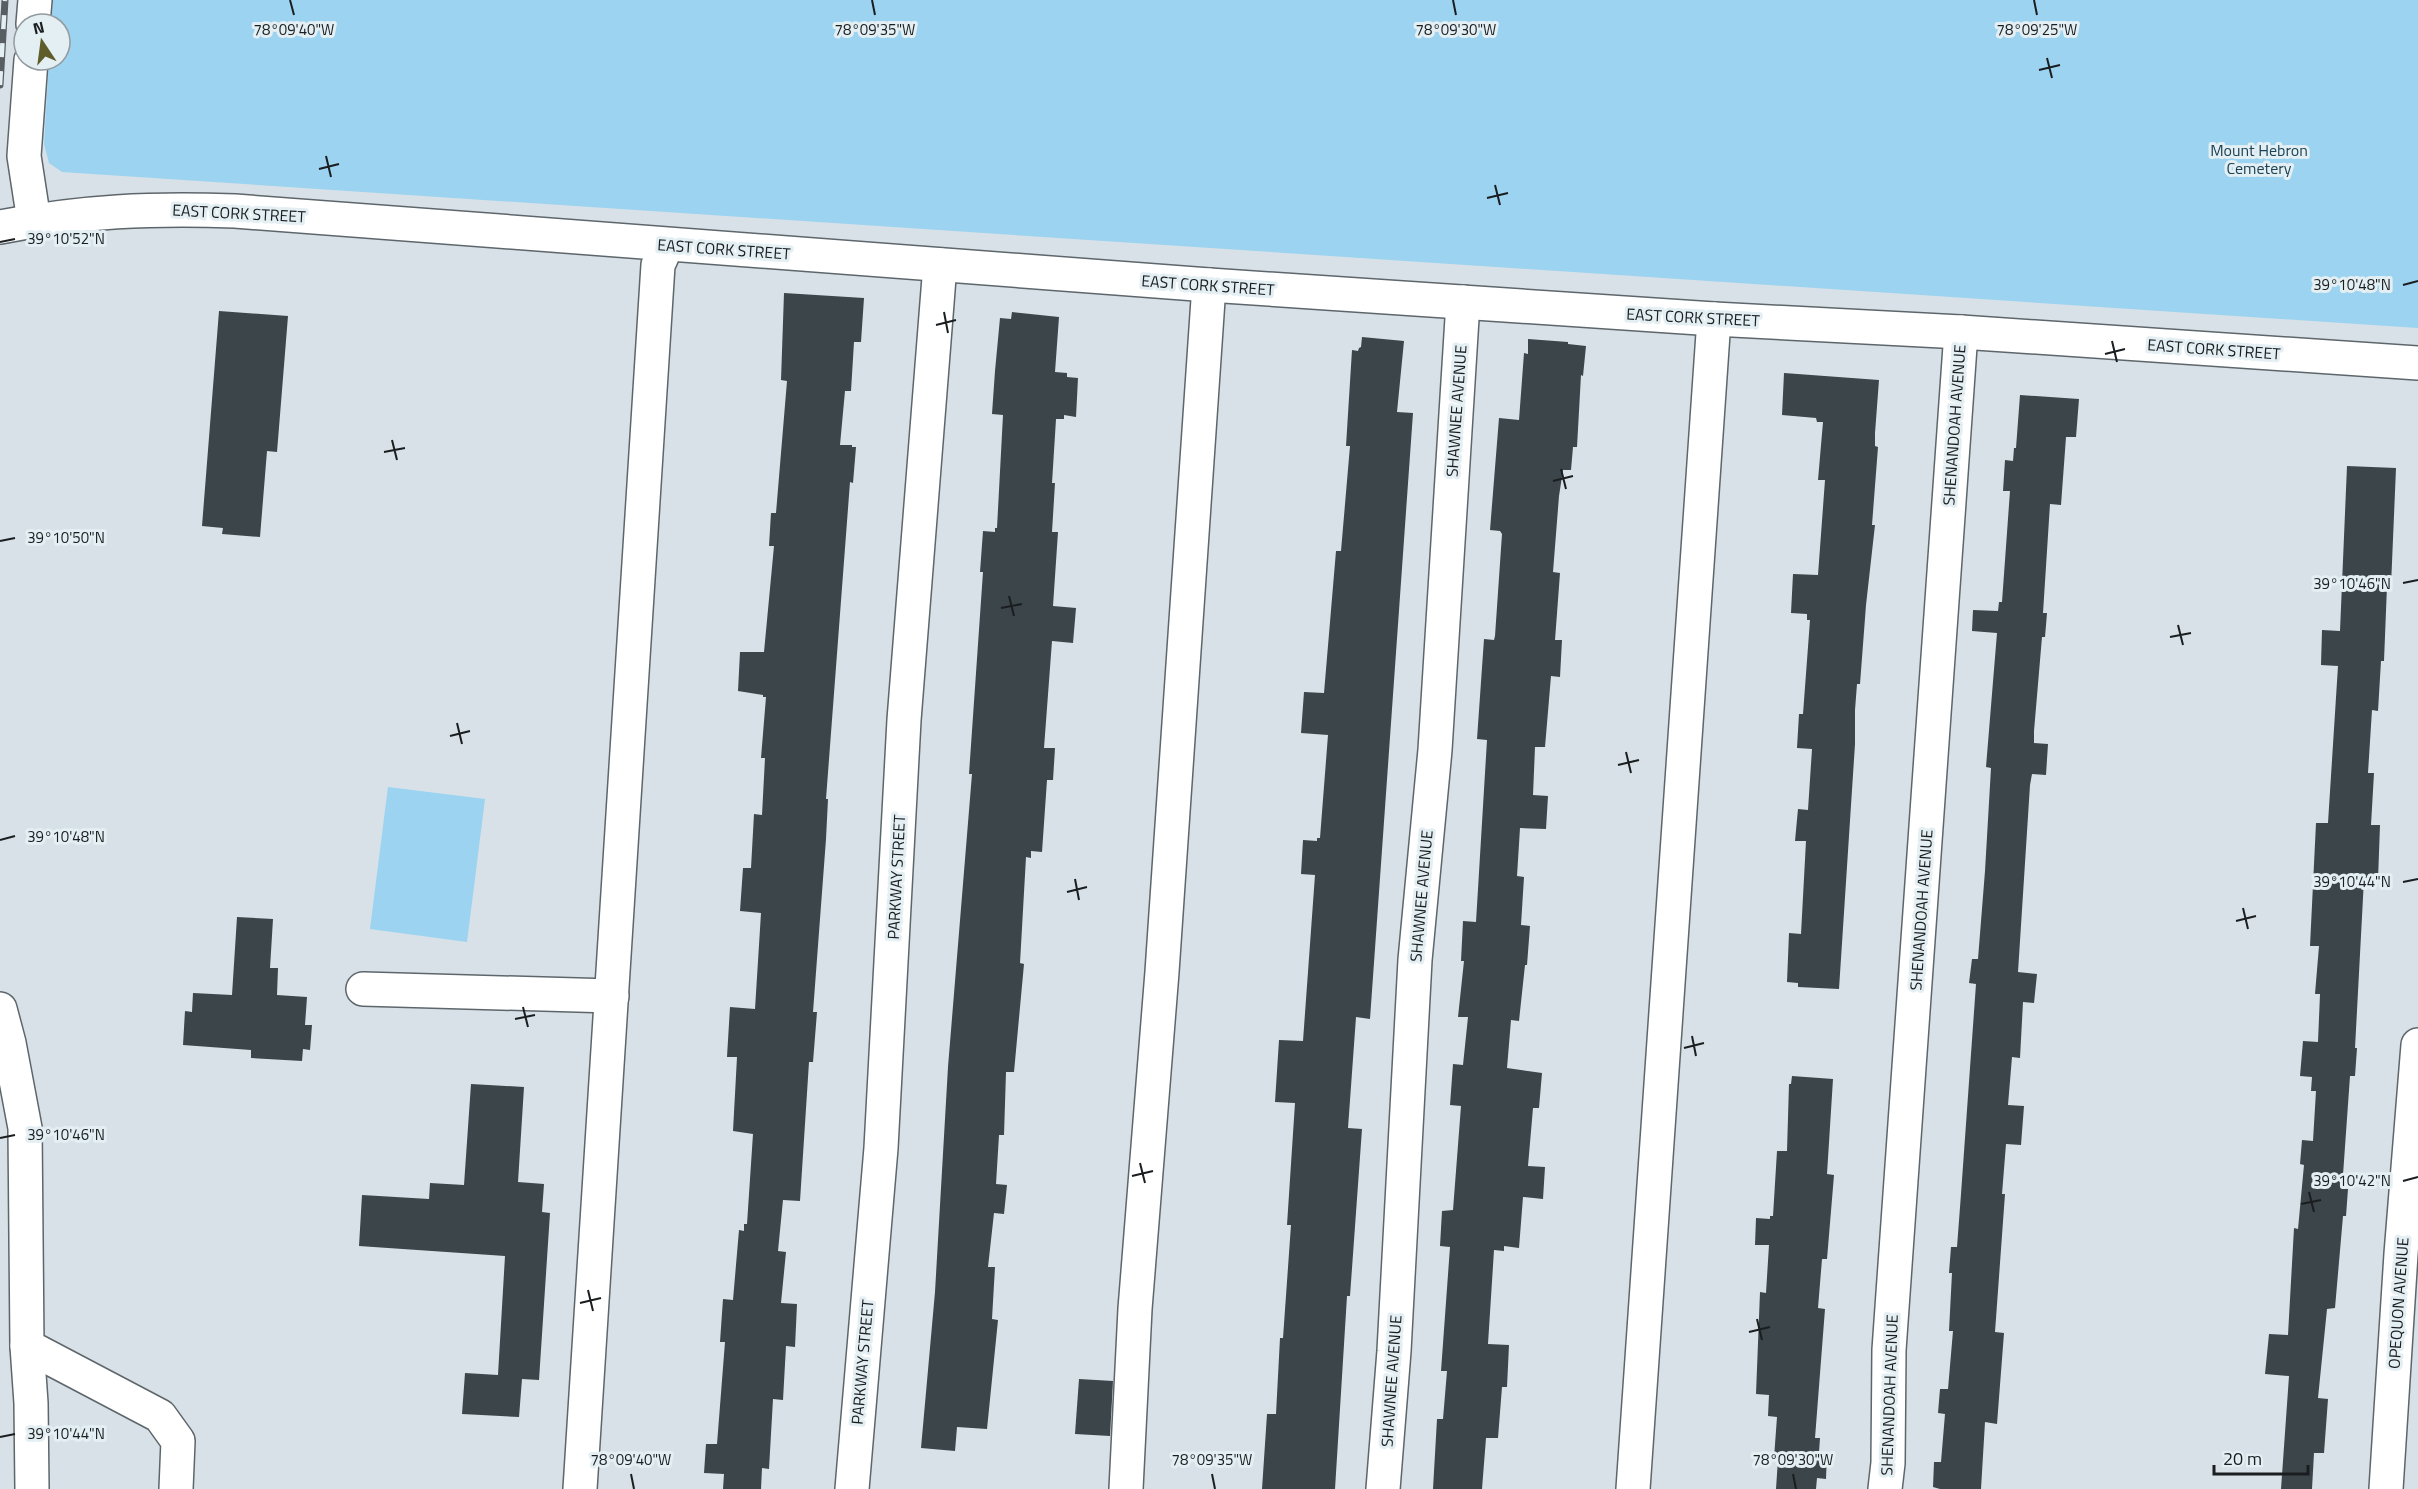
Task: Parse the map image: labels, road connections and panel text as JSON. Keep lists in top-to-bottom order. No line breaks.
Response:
{"streets":{"street":["EAST CORK STREET","SHAWNEE AVENUE","SHENANDOAH AVENUE","PARKWAY STREET","OPEQUON AVENUE"]},"crossings":[["EAST CORK STREET","SHAWNEE AVENUE"],["EAST CORK STREET","SHENANDOAH AVENUE"],["EAST CORK STREET","PARKWAY STREET"]],"parks":["Mount Hebron Cemetery"],"scale_bar":"20 m","north":"top","coordinates":["78°09'40\"W","78°09'35\"W","78°09'30\"W","78°09'25\"W","39°10'52\"N","39°10'48\"N","39°10'50\"N","39°10'46\"N","39°10'44\"N","39°10'42\"N"]}
